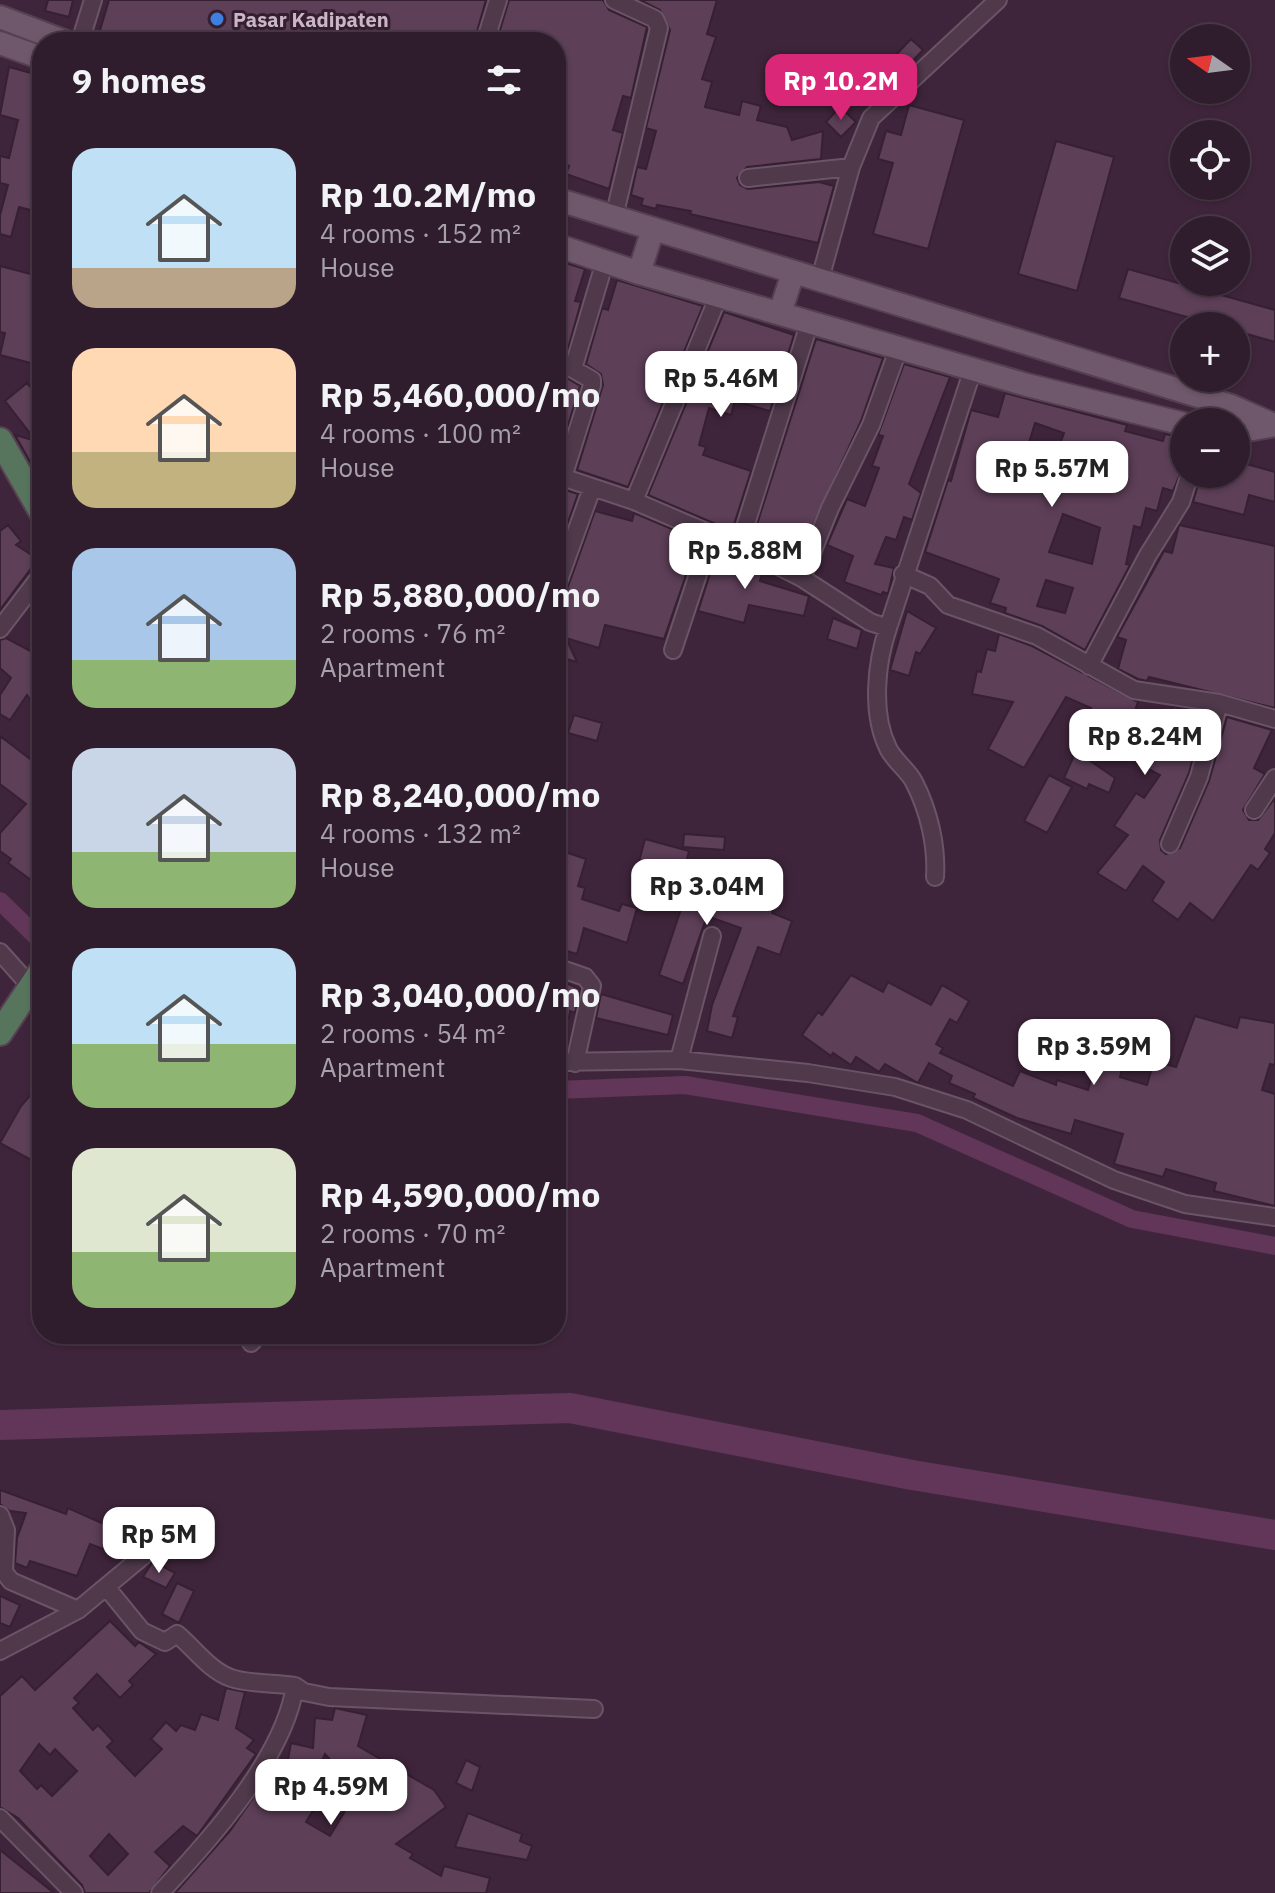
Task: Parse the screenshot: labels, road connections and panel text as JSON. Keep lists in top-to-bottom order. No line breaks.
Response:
{"places":["Pasar Kadipaten"],"north":"left","page":{"map_buttons":["+","−"],"heading":"9 homes","price":["Rp 10.2M","Rp 5.46M","Rp 5.57M","Rp 5.88M","Rp 8.24M","Rp 3.04M","Rp 3.59M","Rp 5M","Rp 4.59M"],"list":[{"name":"Rp 10.2M/mo","note":"4 rooms · 152 m² · House"},{"name":"Rp 5,460,000/mo","note":"4 rooms · 100 m² · House"},{"name":"Rp 5,880,000/mo","note":"2 rooms · 76 m² · Apartment"},{"name":"Rp 8,240,000/mo","note":"4 rooms · 132 m² · House"},{"name":"Rp 3,040,000/mo","note":"2 rooms · 54 m² · Apartment"},{"name":"Rp 4,590,000/mo","note":"2 rooms · 70 m² · Apartment"}]}}
